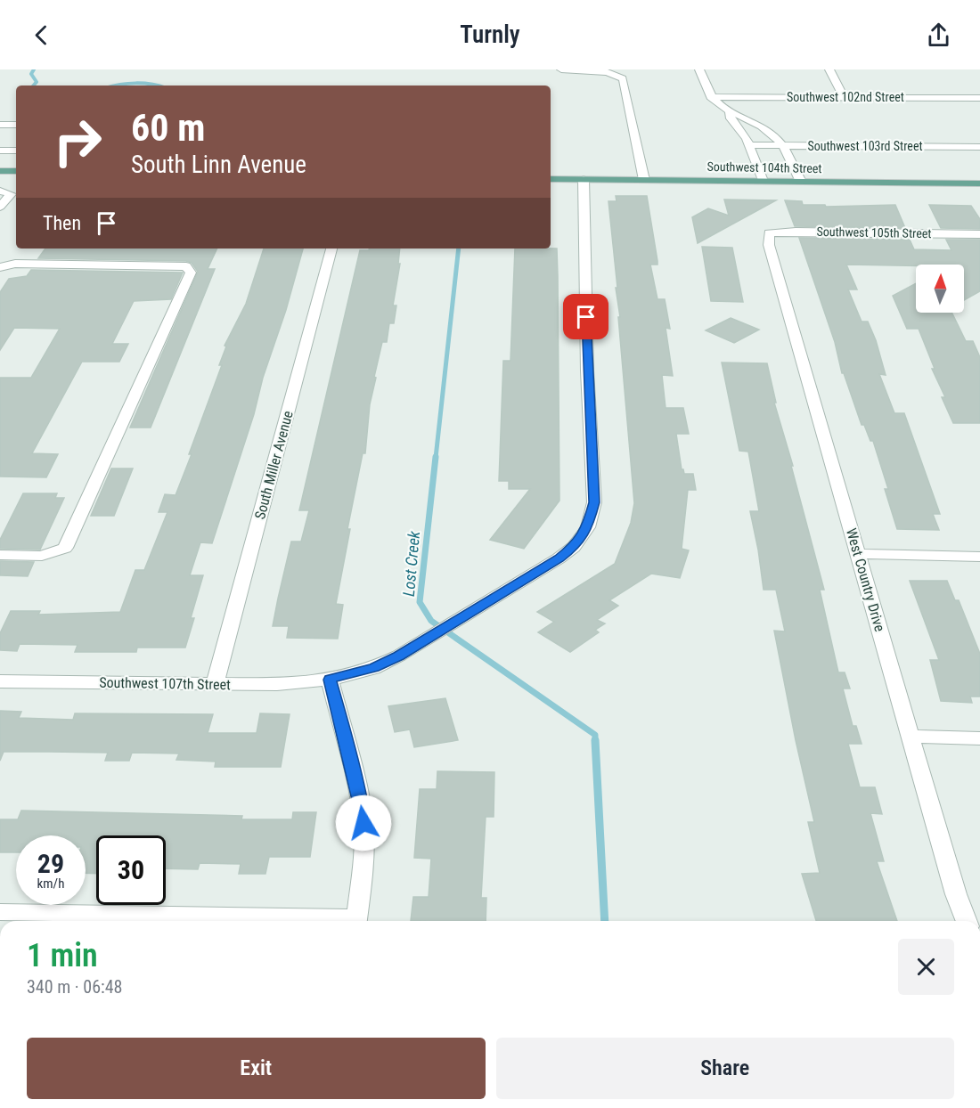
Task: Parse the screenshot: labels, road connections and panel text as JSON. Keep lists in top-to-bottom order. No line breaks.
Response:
{"streets":{"main road":["Southwest 104th Street"],"street":["Southwest 102nd Street","Southwest 103rd Street","Southwest 105th Street","South Miller Avenue","West Country Drive","Southwest 107th Street"]},"crossings":[["Southwest 104th Street","Southwest 107th Street"],["Southwest 105th Street","West Country Drive"],["South Miller Avenue","Southwest 107th Street"]],"water":["Lost Creek"],"north":"top","page":{"header":"Turnly","turn":["60 m","South Linn Avenue"],"then":"Then","speed":"29 km/h","limit":"30","heading":["1 min","340 m · 06:48"],"buttons":["Exit","Share"]}}
